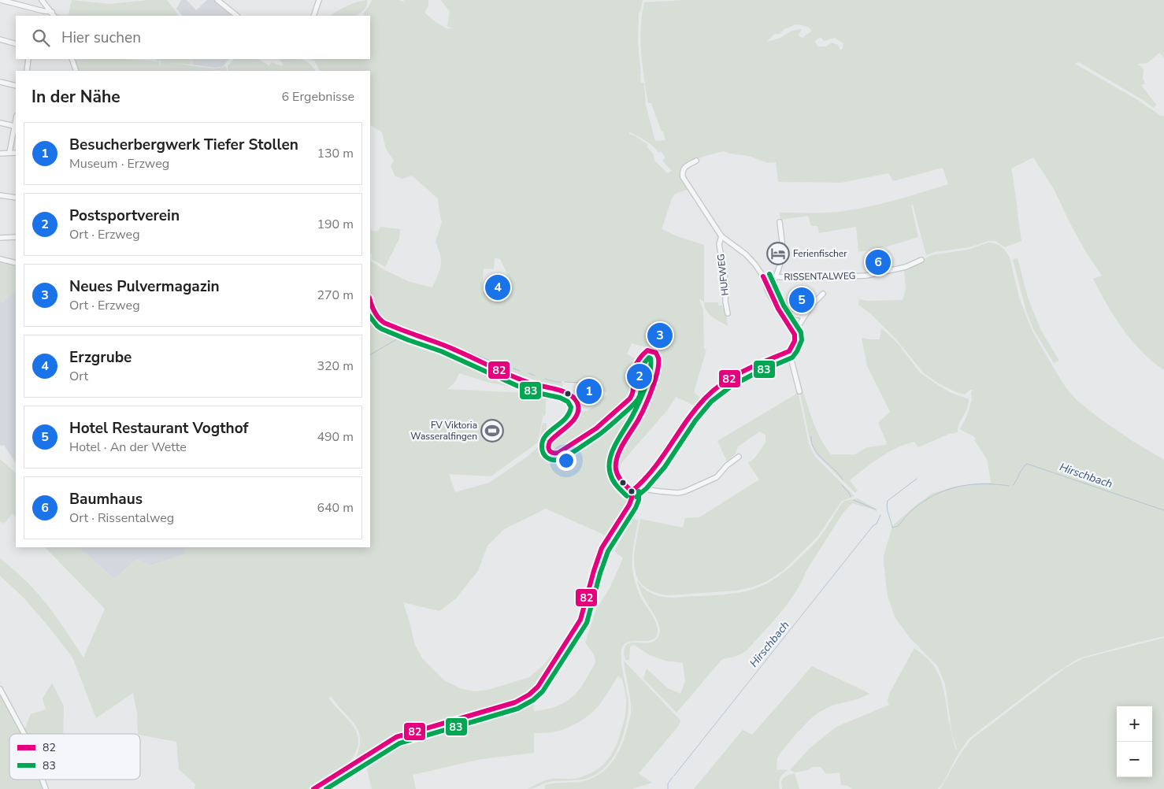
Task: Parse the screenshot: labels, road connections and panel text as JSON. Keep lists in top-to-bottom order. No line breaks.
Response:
{"streets":{"street":["HUFWEG","RISSENTALWEG"]},"water":["Hirschbach"],"places":{"hotel":["Ferienfischer"],"sports":["FV Viktoria Wasseralfingen"]},"lines":["transit line 83","transit line 82"],"legend":["82","83"],"page":{"search":"Hier suchen","heading":["In der Nähe","6 Ergebnisse"],"list":[{"mark":"1","name":"Besucherbergwerk Tiefer Stollen","note":"Museum · Erzweg","value":"130 m"},{"mark":"2","name":"Postsportverein","note":"Ort · Erzweg","value":"190 m"},{"mark":"3","name":"Neues Pulvermagazin","note":"Ort · Erzweg","value":"270 m"},{"mark":"4","name":"Erzgrube","note":"Ort","value":"320 m"},{"mark":"5","name":"Hotel Restaurant Vogthof","note":"Hotel · An der Wette","value":"490 m"},{"mark":"6","name":"Baumhaus","note":"Ort · Rissentalweg","value":"640 m"}],"pins":["6","4","5","3","2","1"],"map_buttons":["+","−"]}}
